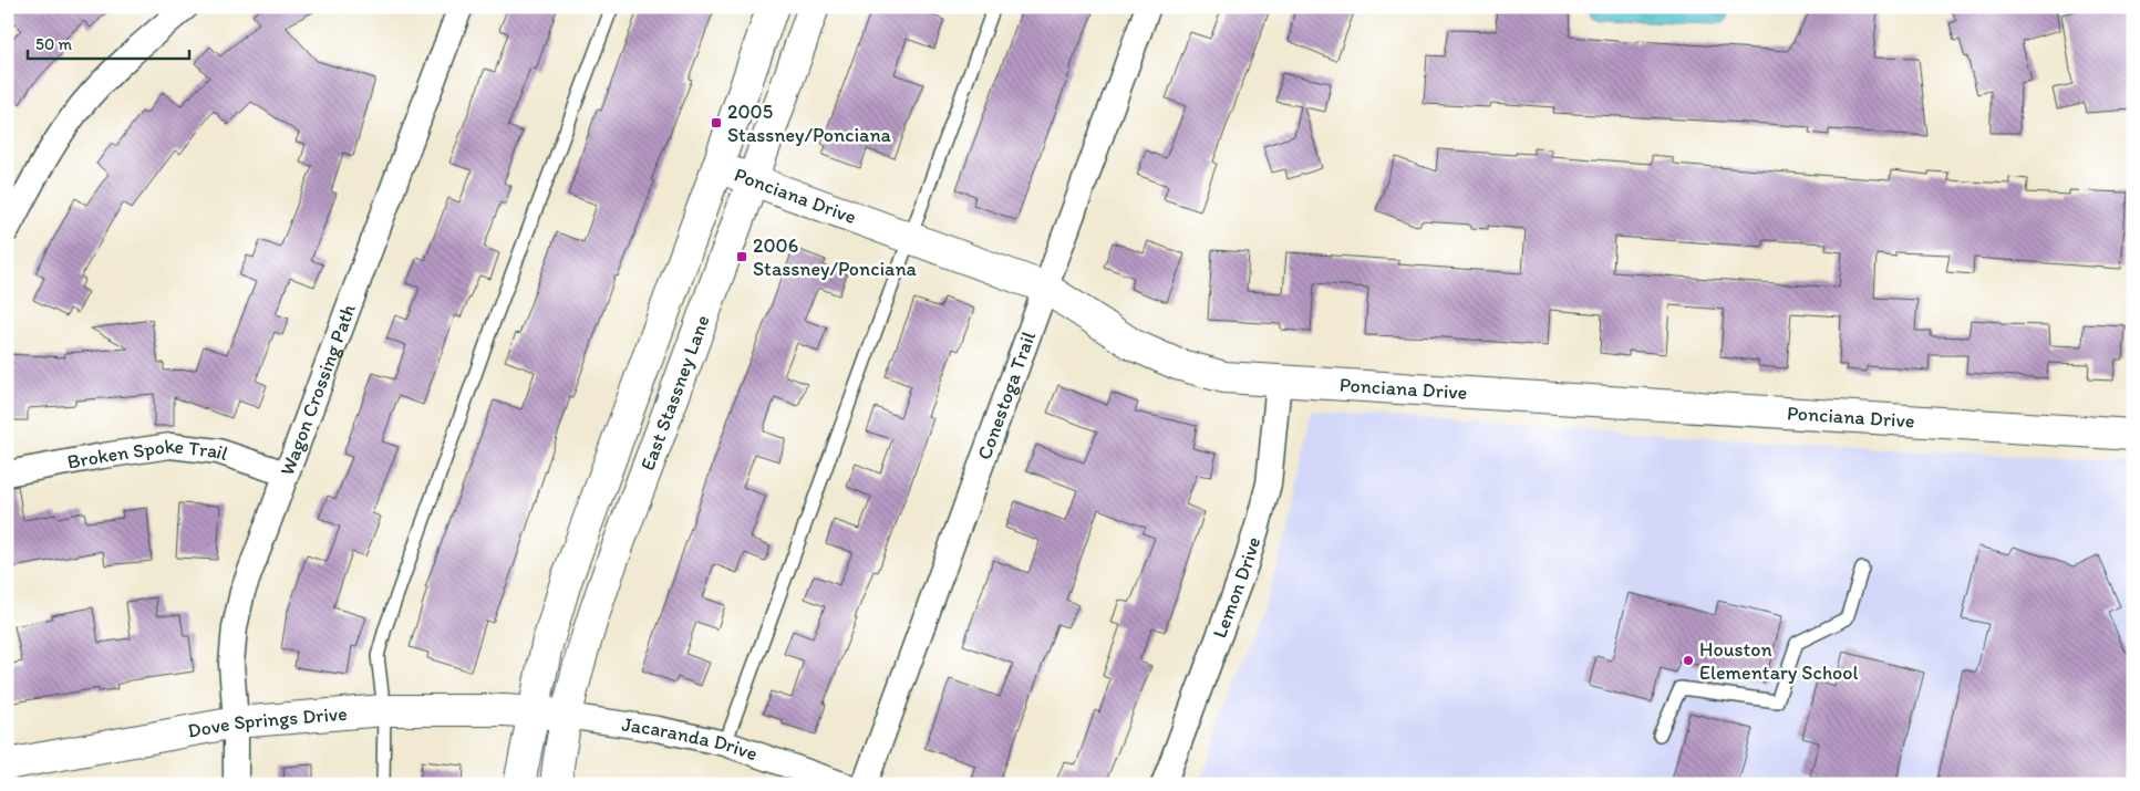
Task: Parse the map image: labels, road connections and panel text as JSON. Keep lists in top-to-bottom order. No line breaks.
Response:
{"streets":{"street":["Ponciana Drive","Wagon Crossing Path","East Stassney Lane","Conestoga Trail","Broken Spoke Trail","Lemon Drive","Dove Springs Drive","Jacaranda Drive"]},"crossings":[["Ponciana Drive","East Stassney Lane"],["Ponciana Drive","Conestoga Trail"],["Ponciana Drive","Lemon Drive"],["Wagon Crossing Path","Broken Spoke Trail"],["Wagon Crossing Path","Dove Springs Drive"],["East Stassney Lane","Dove Springs Drive"],["East Stassney Lane","Jacaranda Drive"],["Dove Springs Drive","Jacaranda Drive"]],"places":{"transit":["2005 Stassney/Ponciana","2006 Stassney/Ponciana"],"other":["Houston Elementary School"]},"scale_bar":"50 m"}
